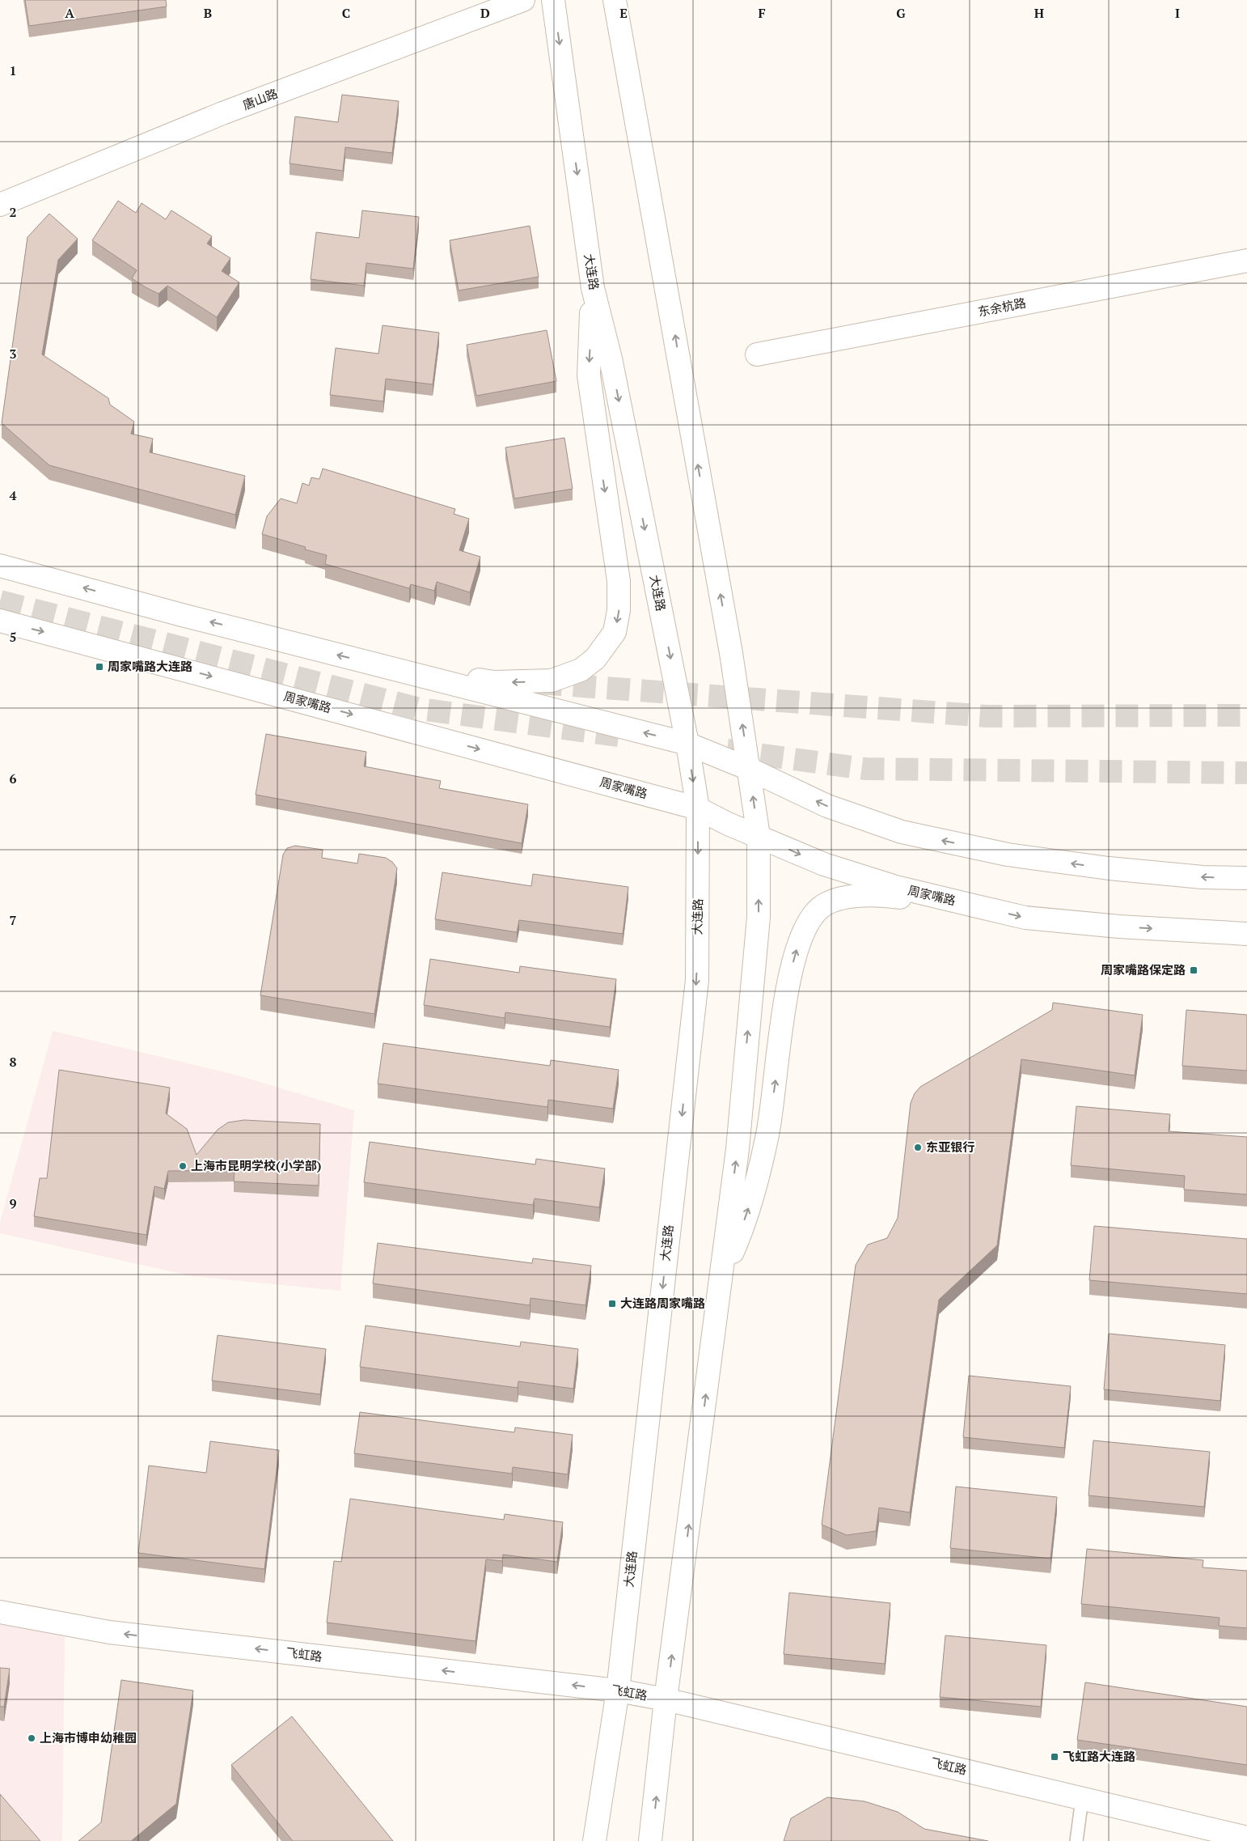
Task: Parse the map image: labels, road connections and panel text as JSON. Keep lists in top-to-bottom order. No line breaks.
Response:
{"streets":{"main road":["唐山路","大连路","东余杭路","周家嘴路","飞虹路"]},"crossings":[["大连路","周家嘴路"],["大连路","飞虹路"]],"one_way":["飞虹路"],"places":{"transit":["周家嘴路大连路","周家嘴路保定路","大连路周家嘴路","飞虹路大连路"],"other":["东亚银行","上海市昆明学校(小学部)","上海市博申幼稚园"]},"grid":{"columns":["A","B","C","D","E","F","G","H","I"],"rows":["1","2","3","4","5","6","7","8","9"]}}
